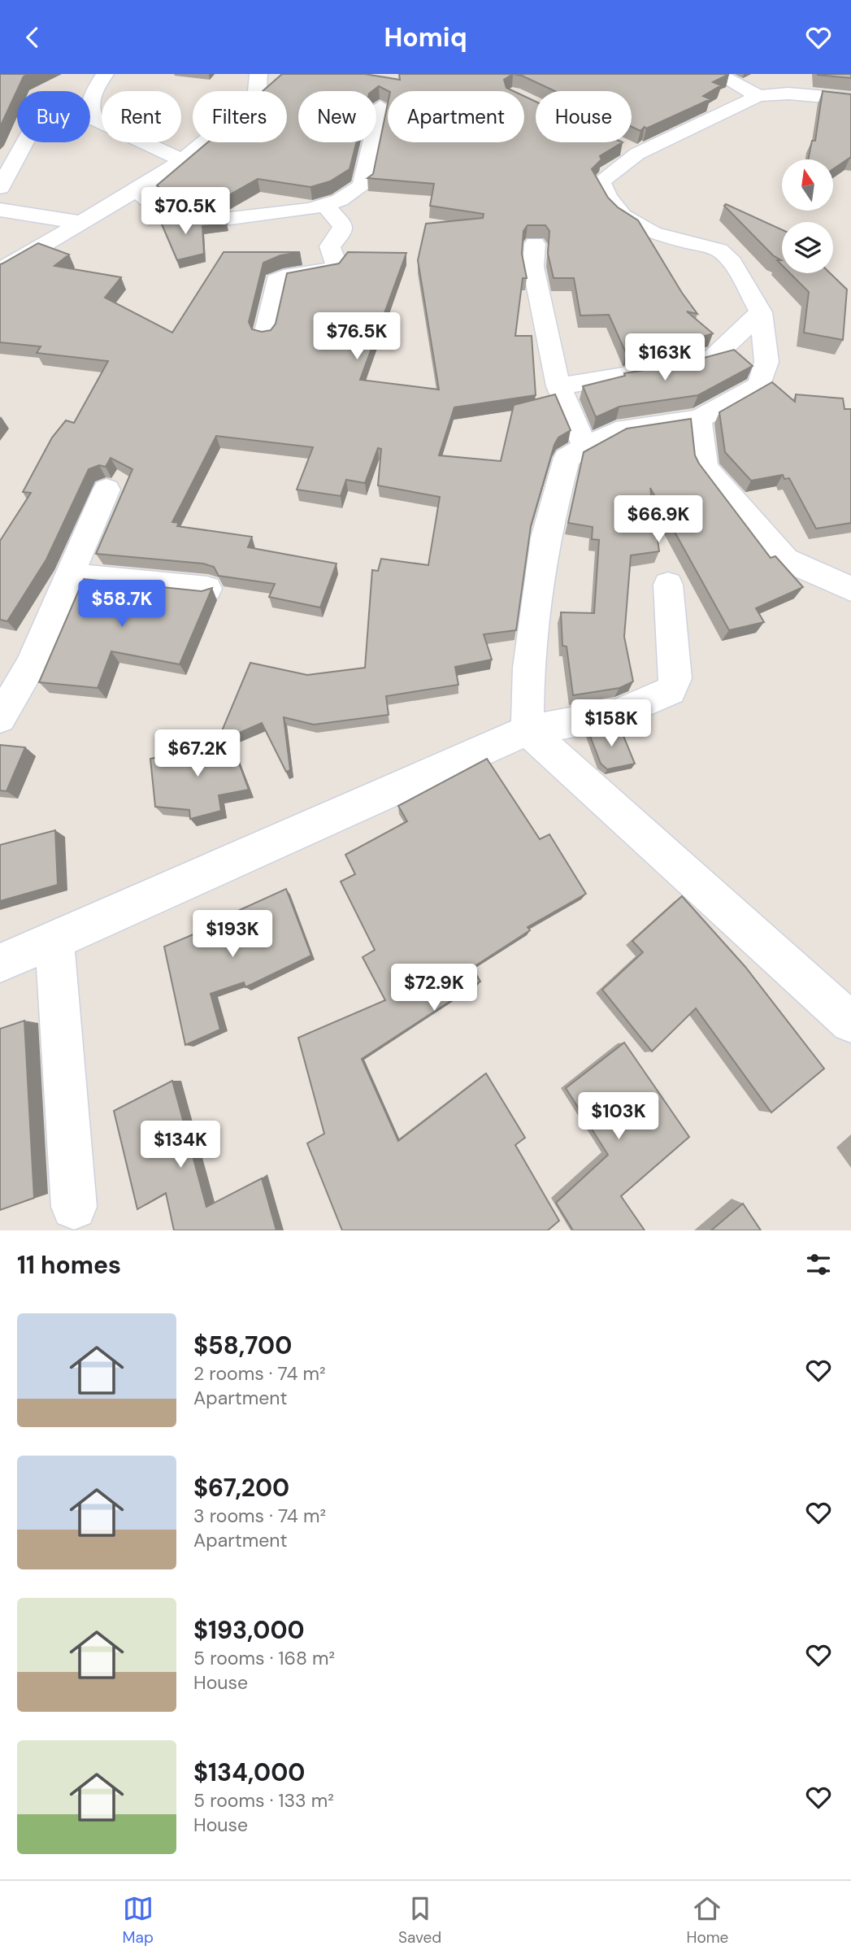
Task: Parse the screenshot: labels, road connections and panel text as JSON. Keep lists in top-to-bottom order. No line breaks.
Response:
{"north":"top","page":{"header":"Homiq","chip":["Buy","Rent","Filters","New","Apartment","House"],"price":["$70.5K","$76.5K","$163K","$66.9K","$58.7K","$158K","$67.2K","$193K","$72.9K","$103K","$134K"],"heading":"11 homes","list":[{"name":"$58,700","note":"2 rooms · 74 m² · Apartment"},{"name":"$67,200","note":"3 rooms · 74 m² · Apartment"},{"name":"$193,000","note":"5 rooms · 168 m² · House"},{"name":"$134,000","note":"5 rooms · 133 m² · House"}],"tabs":["Map","Saved","Home"]}}
